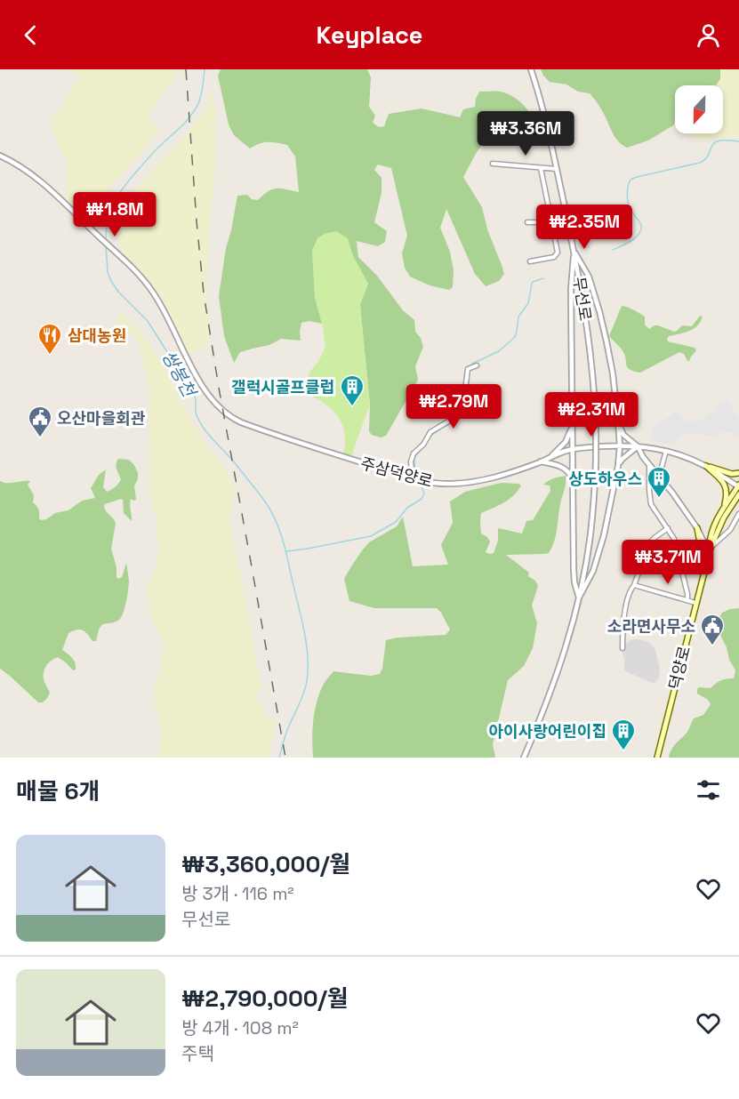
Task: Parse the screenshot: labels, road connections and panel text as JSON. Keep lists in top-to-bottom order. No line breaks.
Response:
{"streets":{"main road":["덕양로"],"street":["무선로","주삼덕양로"]},"crossings":[["주삼덕양로","덕양로"]],"water":["쌍봉천"],"places":{"restaurant":["삼대농원"],"building":["갤럭시골프클럽","상도하우스","아이사랑어린이집"],"public building":["오산마을회관","소라면사무소"]},"north":"bottom","page":{"header":"Keyplace","price":["₩3.36M","₩1.8M","₩2.35M","₩2.79M","₩2.31M","₩3.71M"],"heading":"매물 6개","list":[{"name":"₩3,360,000/월","note":"방 3개 · 116 m² · 무선로"},{"name":"₩2,790,000/월","note":"방 4개 · 108 m² · 주택"}]}}
